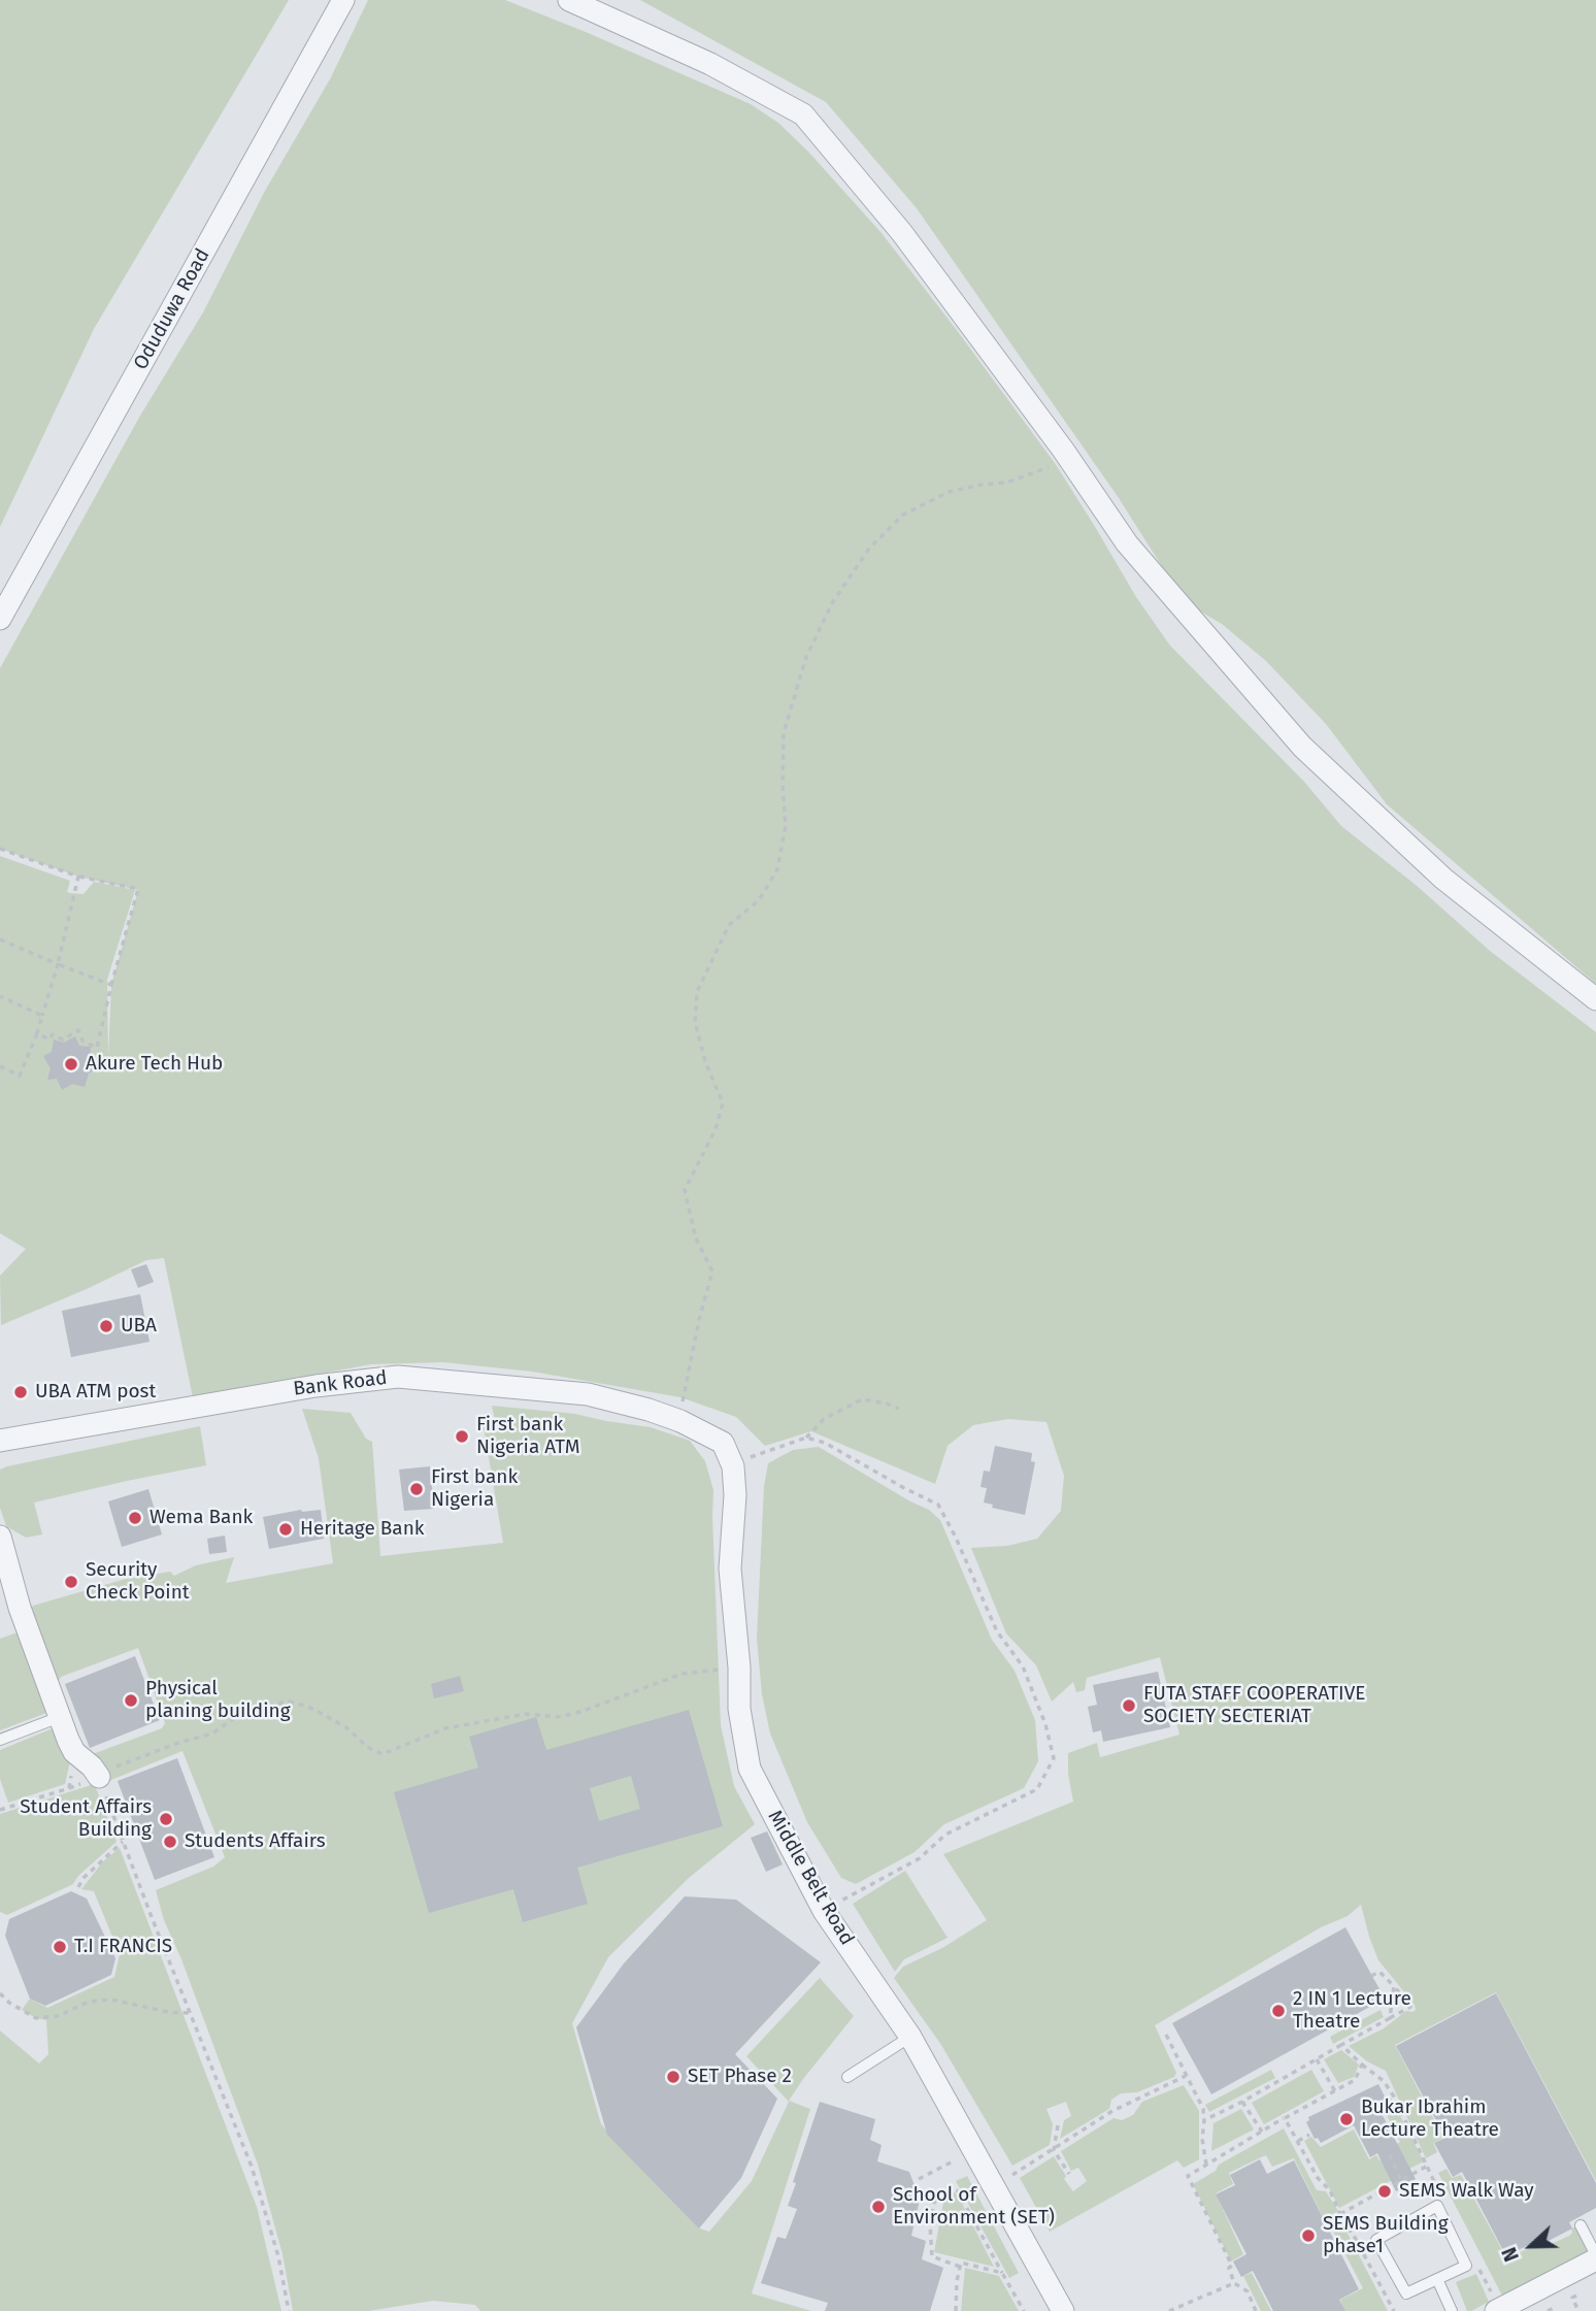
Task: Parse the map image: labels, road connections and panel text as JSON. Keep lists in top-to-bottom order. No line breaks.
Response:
{"streets":{"street":["Oduduwa Road","Bank Road","Middle Belt Road"]},"places":["Akure Tech Hub","UBA","UBA ATM post","First bank Nigeria ATM","First bank Nigeria","Wema Bank","Heritage Bank","Security Check Point","Physical planing building","FUTA STAFF COOPERATIVE SOCIETY SECTERIAT","Student Affairs Building","Students Affairs","T.I FRANCIS","2 IN 1 Lecture Theatre","SET Phase 2","Bukar Ibrahim Lecture Theatre","SEMS Walk Way","School of Environment (SET)","SEMS Building phase1"],"north":"left"}
